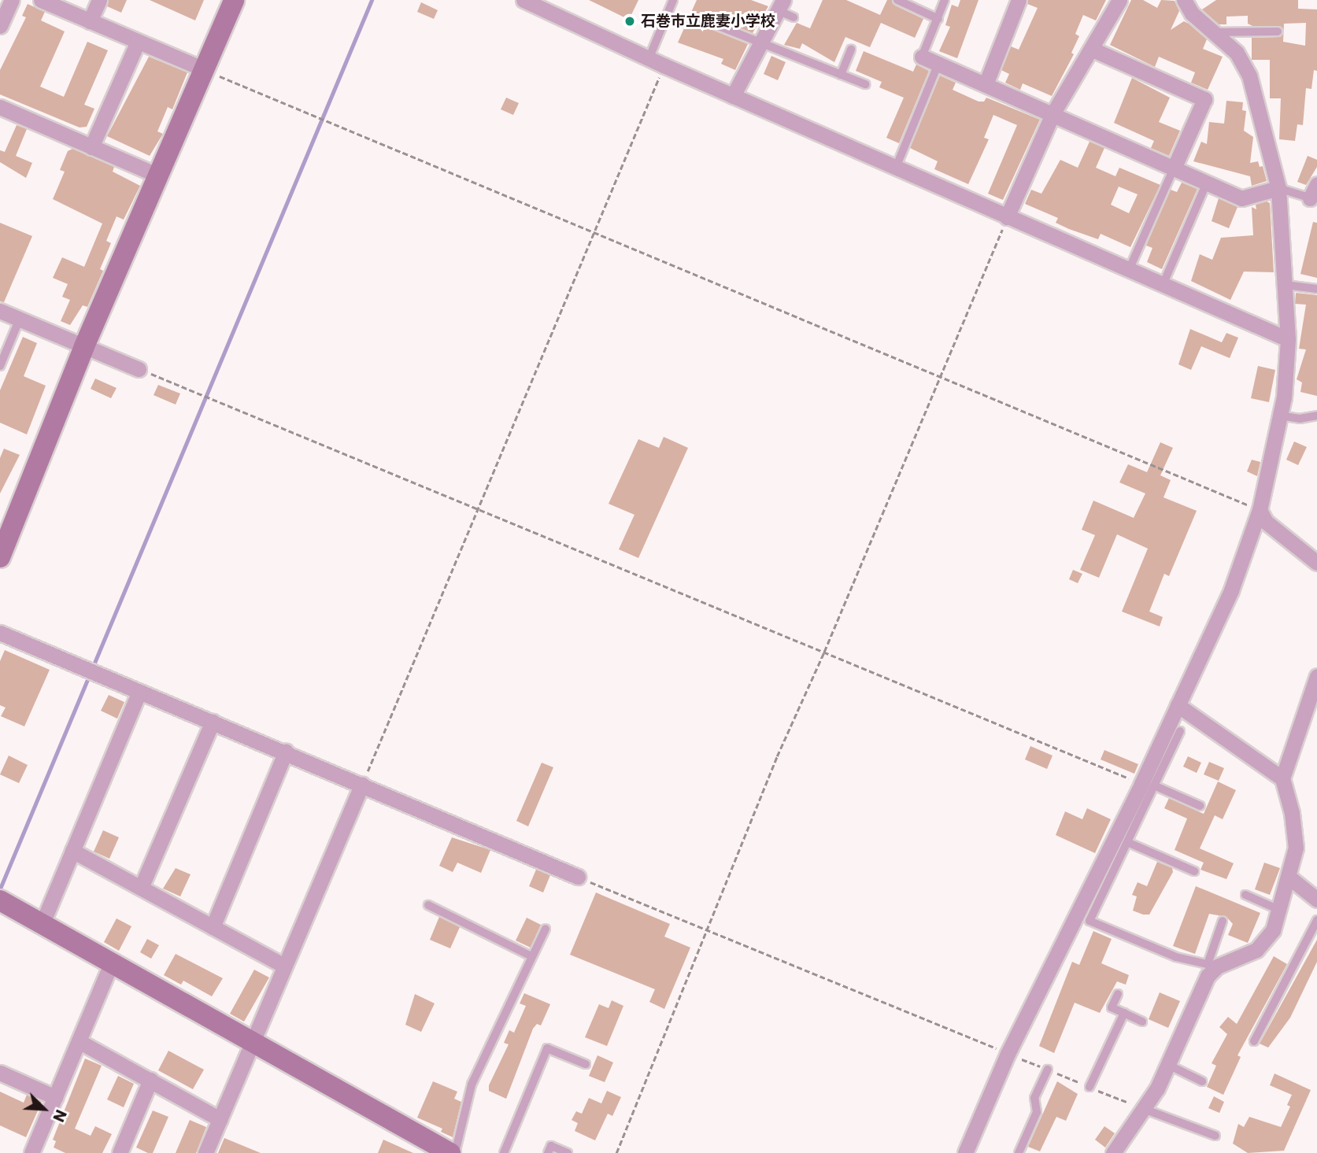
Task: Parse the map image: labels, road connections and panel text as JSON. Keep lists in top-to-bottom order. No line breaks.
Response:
{"places":["石巻市立鹿妻小学校"],"north":"bottom right"}
